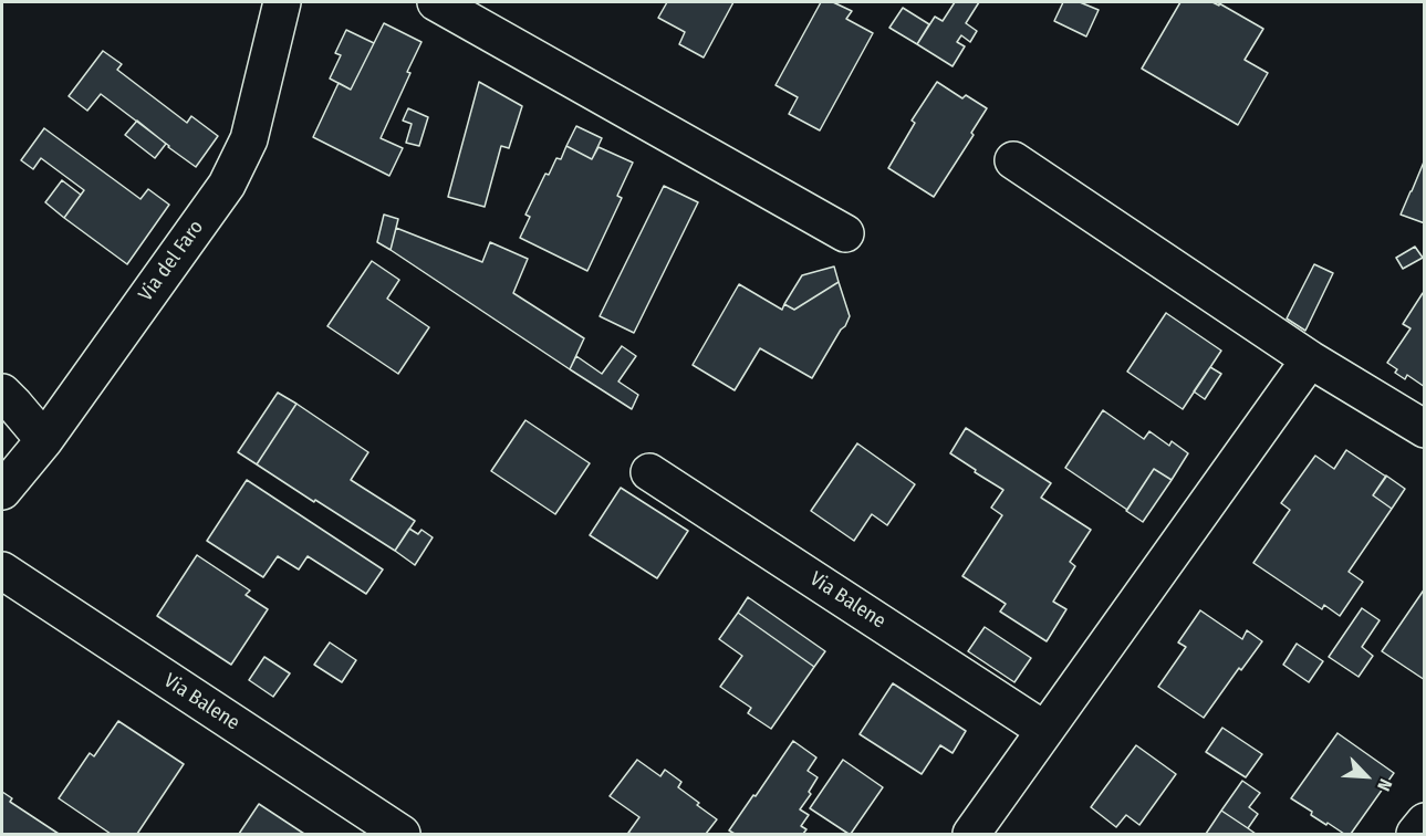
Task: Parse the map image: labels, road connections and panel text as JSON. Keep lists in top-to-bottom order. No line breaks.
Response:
{"streets":{"street":["Via del Faro","Via Balene"]},"north":"bottom right"}
